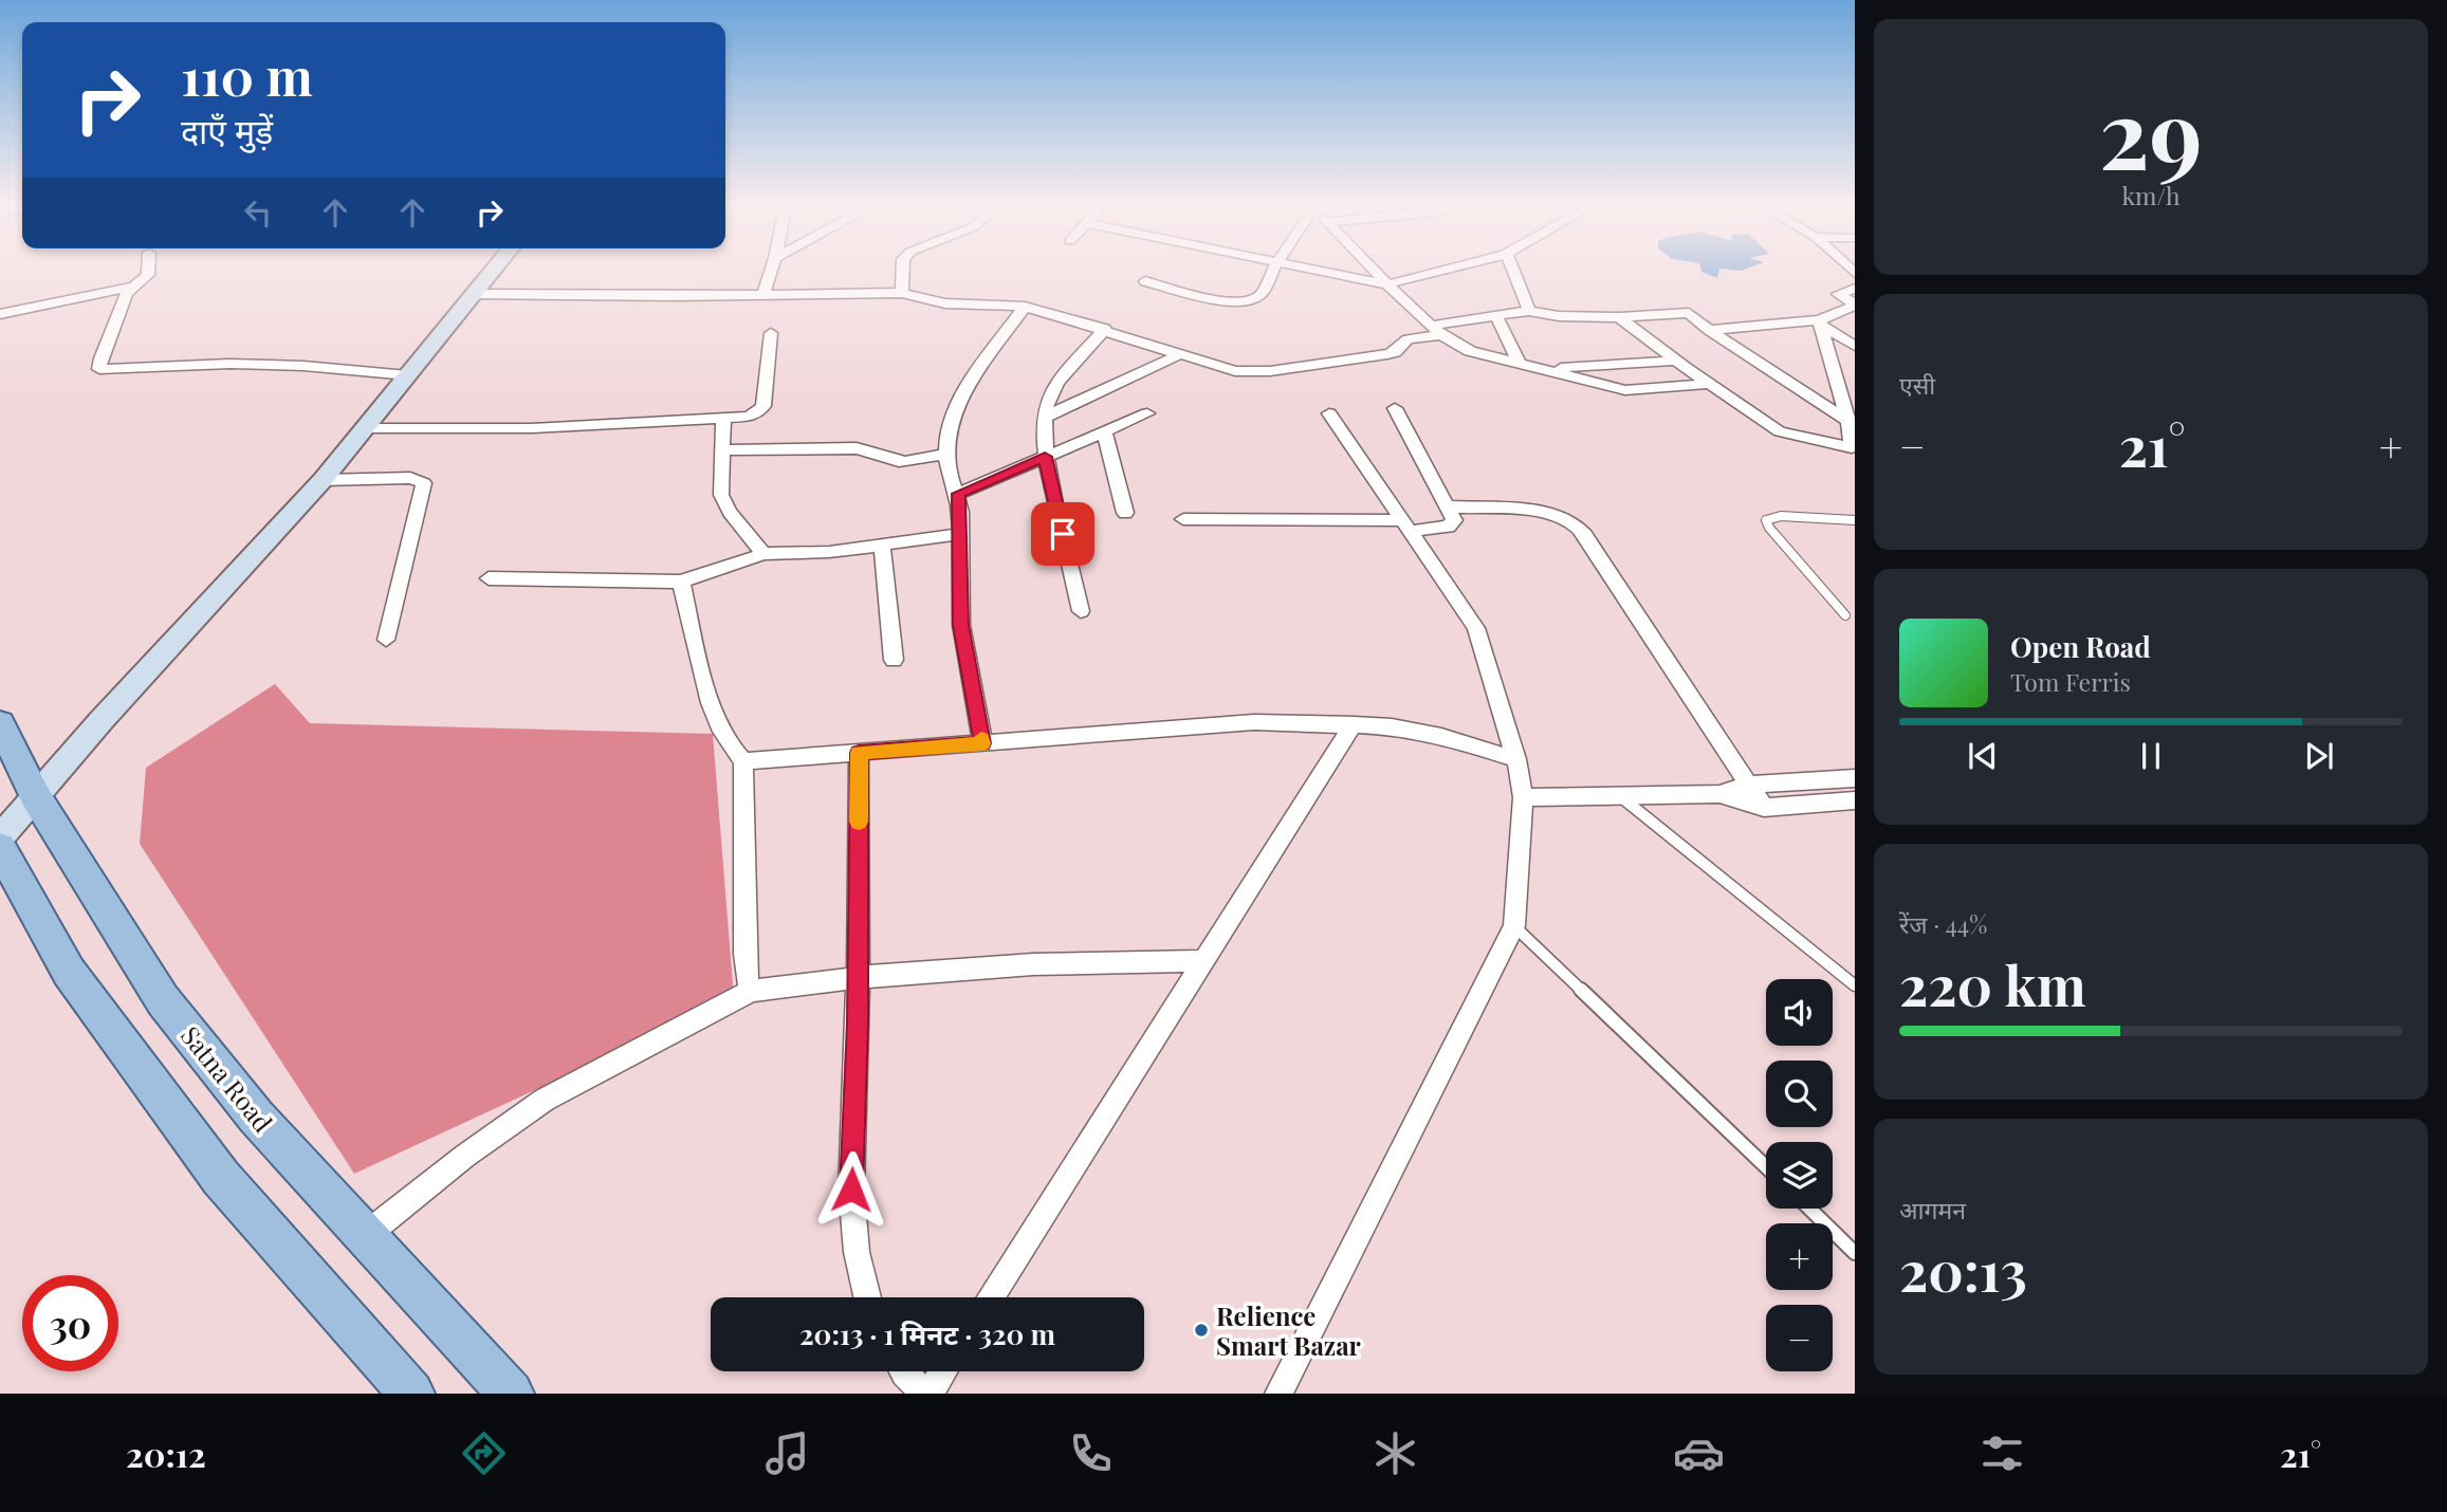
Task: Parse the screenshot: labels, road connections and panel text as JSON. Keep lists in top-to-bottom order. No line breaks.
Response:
{"streets":{"main road":["Satna Road"]},"places":["Relience Smart Bazar"],"page":{"tile":[["29","km/h"],"एसी",["रेंज · 44%","220 km"],["आगमन","20:13"]],"turn":["110 m","दाएँ मुड़ें"],"heat":["−","21°","+"],"song":["Open Road","Tom Ferris"],"map_buttons":["+","−"],"limit":"30","trip":"20:13 · 1 मिनट · 320 m","tabs":["20:12","21°"]}}
